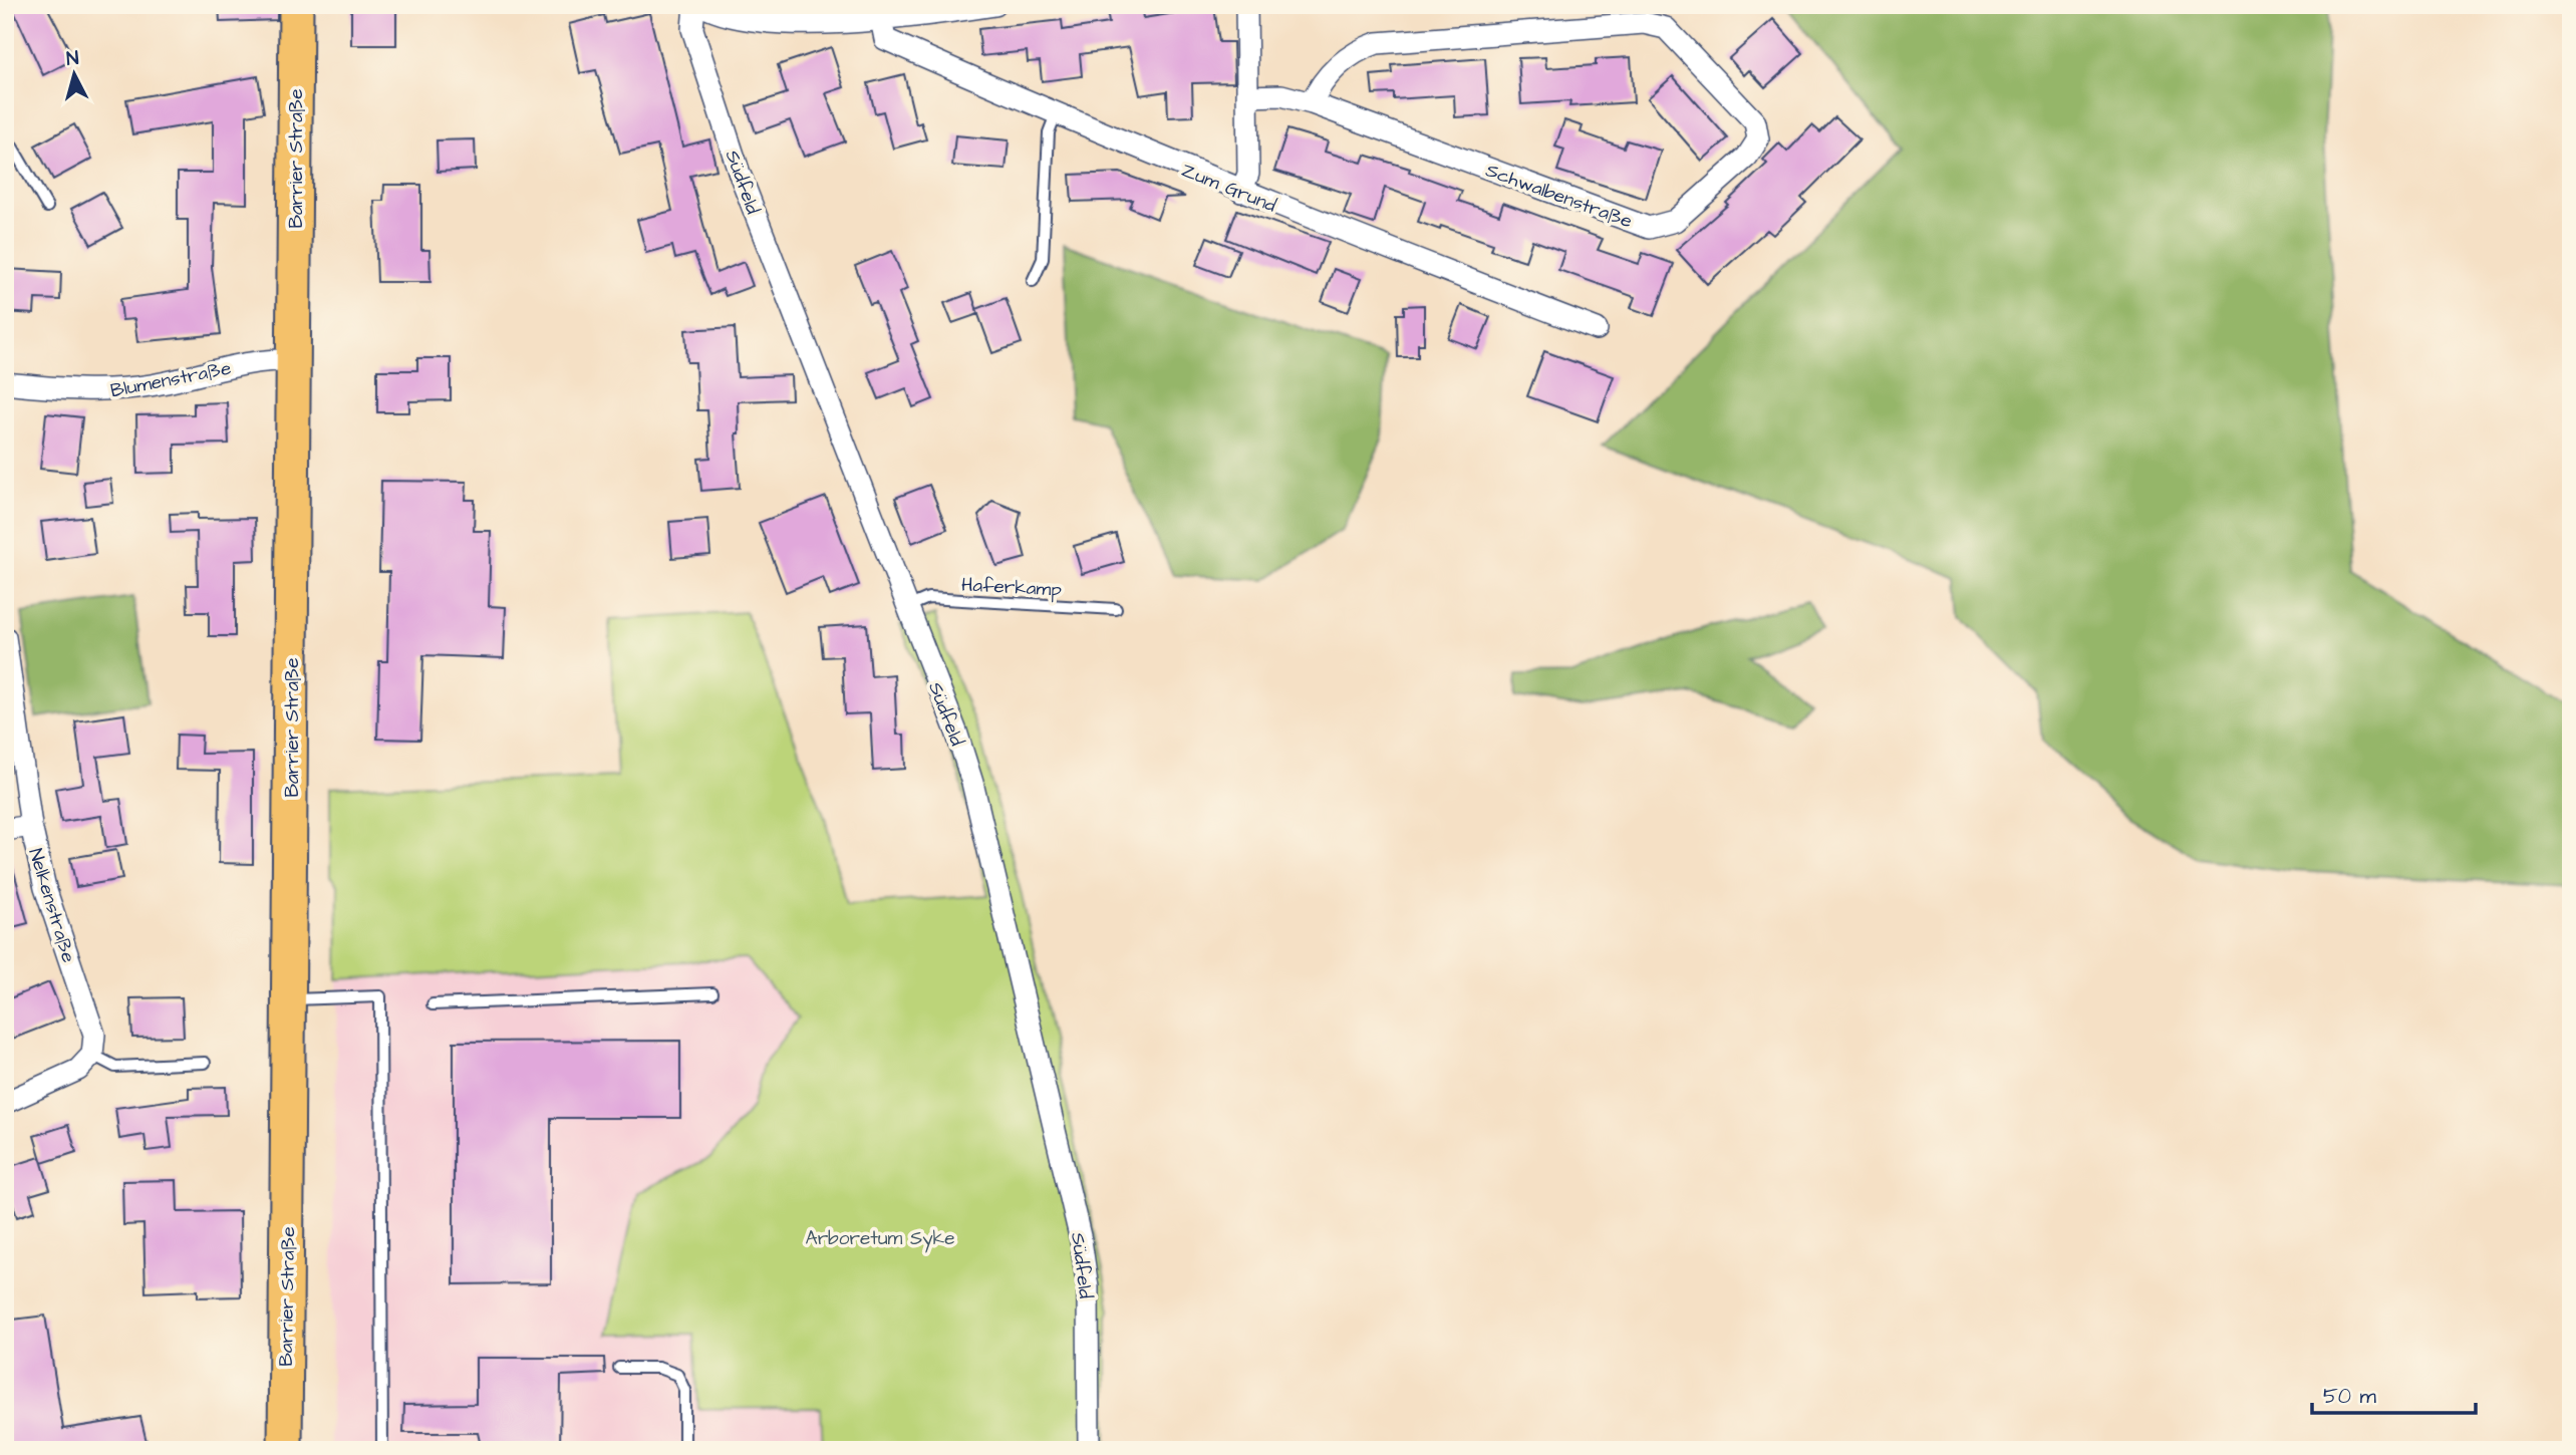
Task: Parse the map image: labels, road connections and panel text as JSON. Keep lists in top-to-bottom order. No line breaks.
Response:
{"streets":{"main road":["Barrier Straße"],"street":["Südfeld","Zum Grund","Schwalbenstraße","Blumenstraße","Nelkenstraße"],"lane":["Haferkamp"]},"crossings":[["Barrier Straße","Blumenstraße"],["Südfeld","Haferkamp"]],"parks":["Arboretum Syke"],"scale_bar":"50 m","north":"top"}
